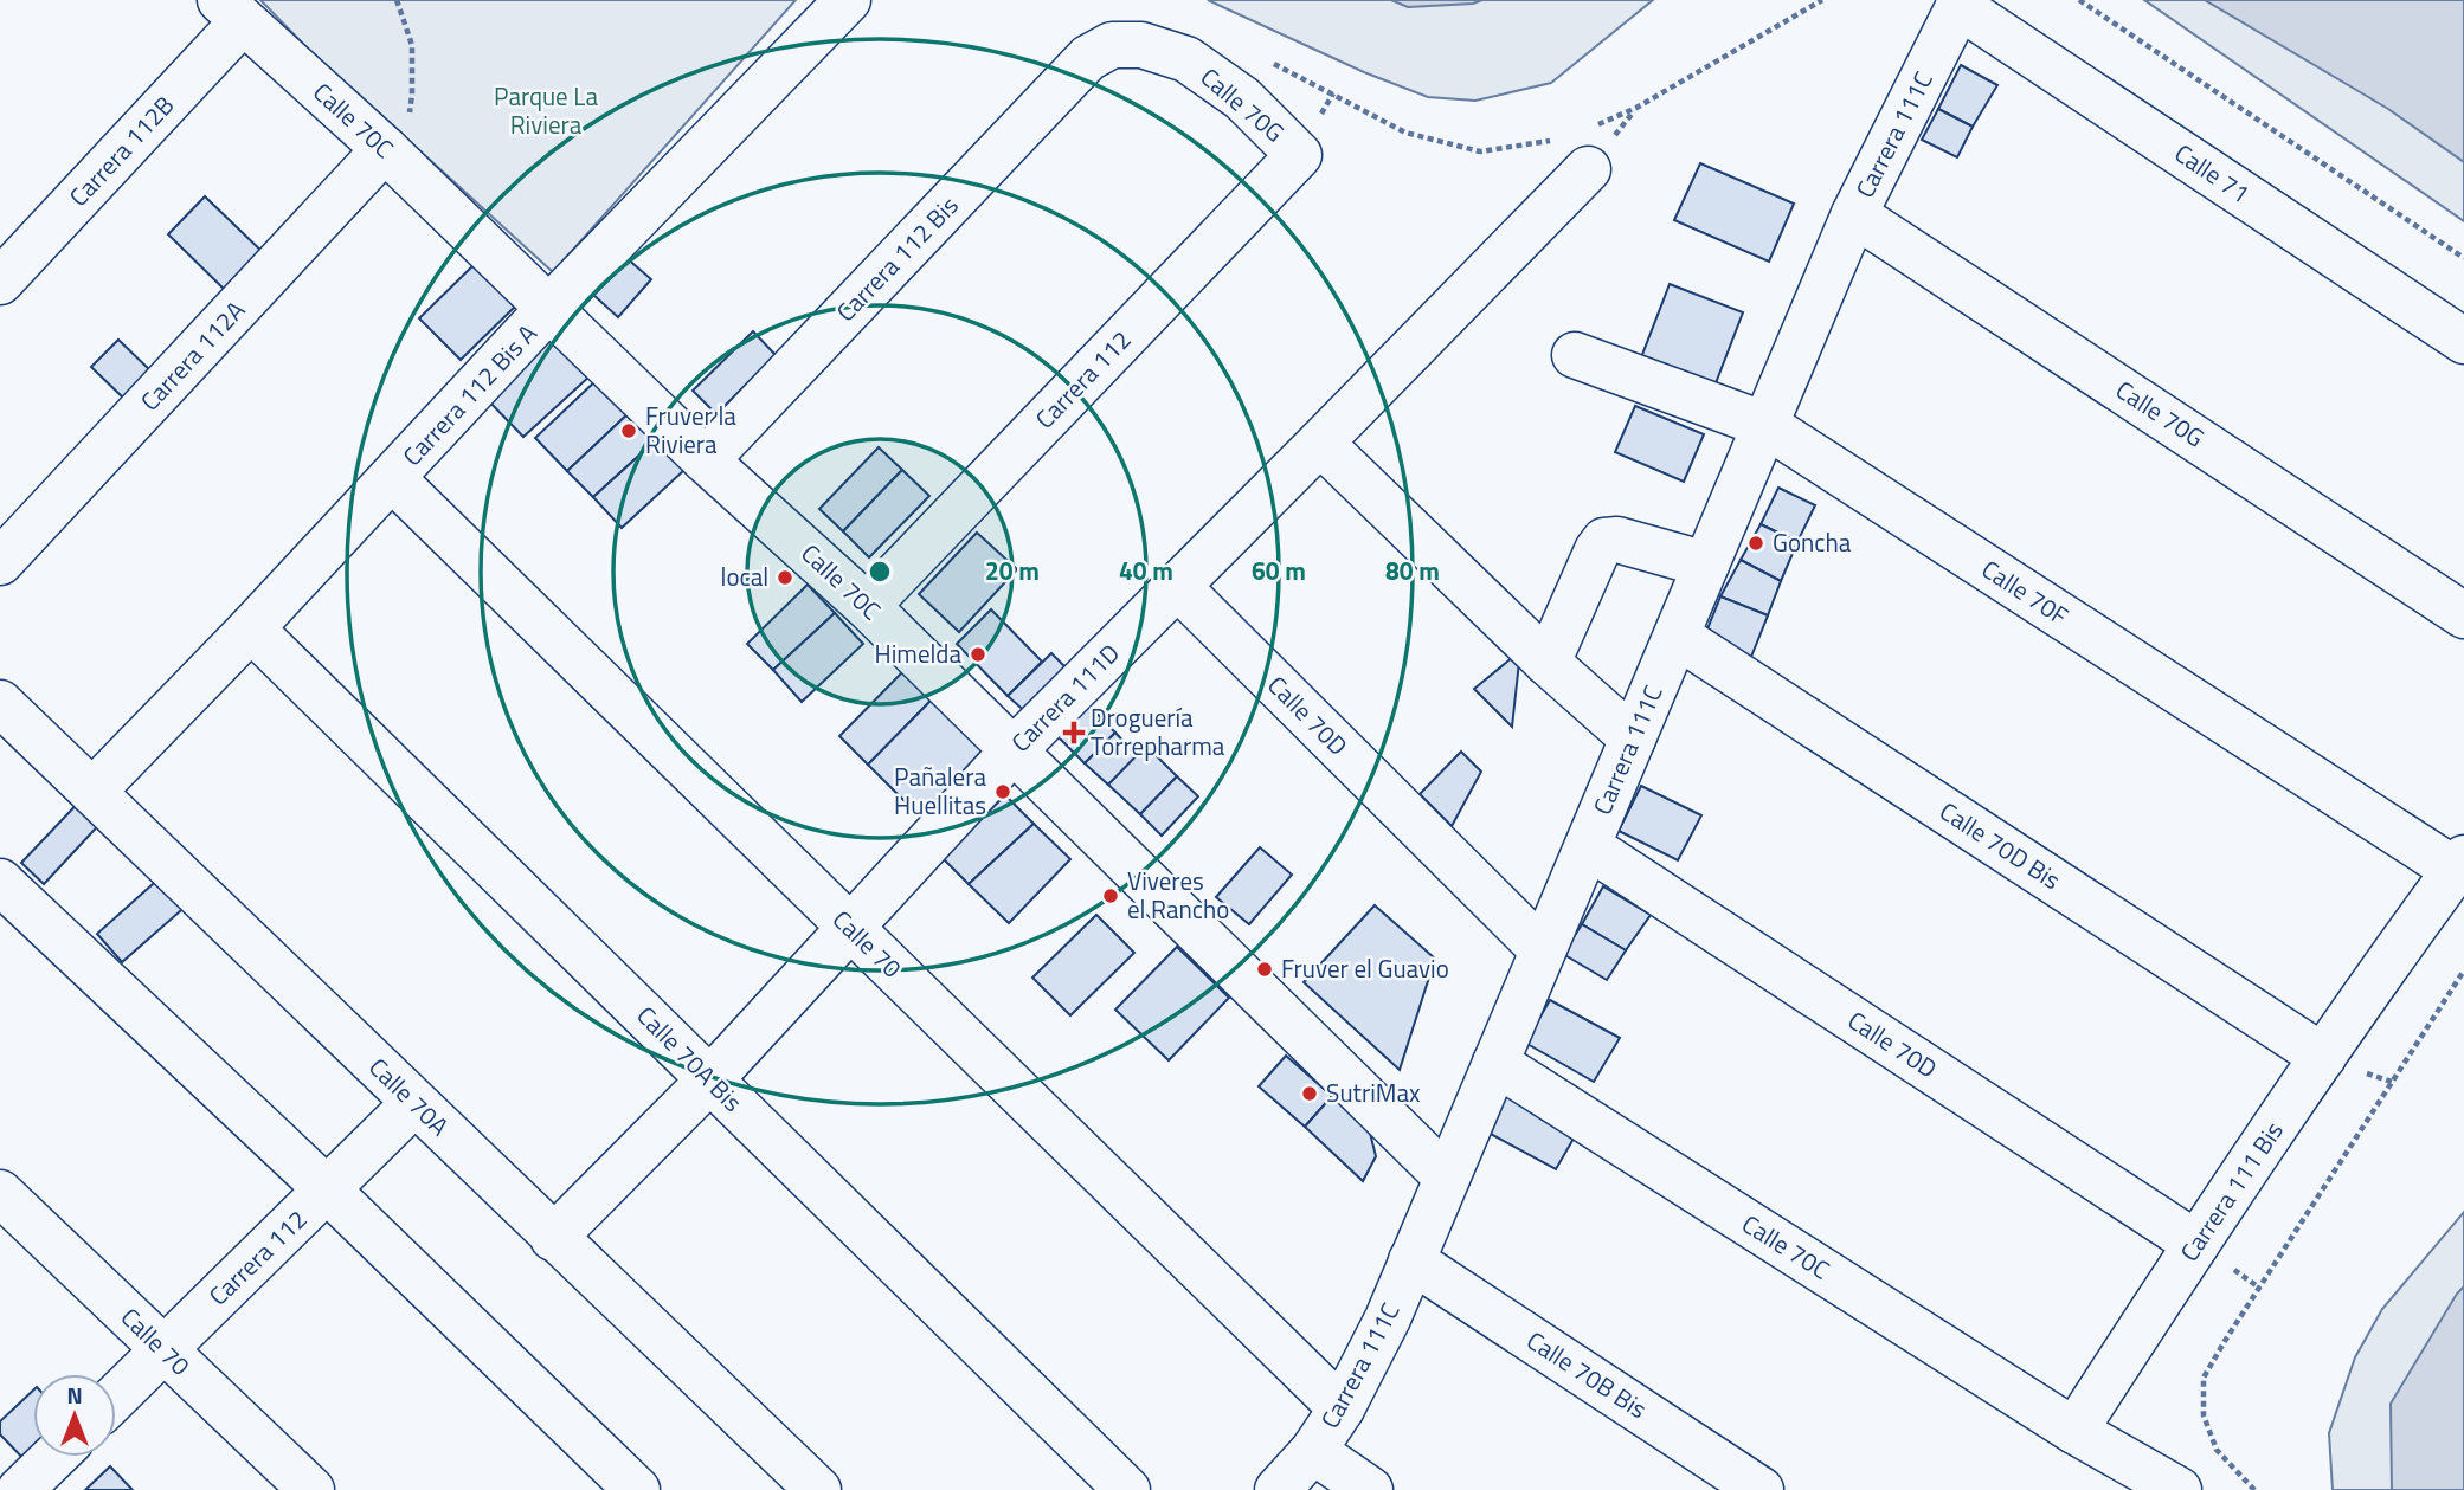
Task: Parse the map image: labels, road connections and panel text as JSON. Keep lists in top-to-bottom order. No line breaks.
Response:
{"streets":{"street":["Calle 70G","Calle 70C","Carrera 111C","Carrera 112B","Calle 71","Carrera 112 Bis","Carrera 112A","Carrera 112","Carrera 112 Bis A","Calle 70F","Carrera 111D","Calle 70D","Calle 70D Bis","Calle 70","Calle 70A Bis","Calle 70A","Carrera 111 Bis","Calle 70B Bis"]},"crossings":[["Calle 70G","Carrera 111C"],["Calle 70G","Carrera 112 Bis"],["Calle 70G","Carrera 112"],["Calle 70C","Carrera 111C"],["Calle 70C","Carrera 112B"],["Calle 70C","Carrera 112 Bis"],["Calle 70C","Carrera 112A"],["Calle 70C","Carrera 112"],["Calle 70C","Carrera 112 Bis A"],["Calle 70C","Carrera 111D"],["Calle 70C","Carrera 111 Bis"],["Carrera 111C","Calle 71"],["Carrera 111C","Calle 70F"],["Carrera 111C","Calle 70D"],["Carrera 111C","Calle 70D Bis"],["Carrera 111C","Calle 70"],["Carrera 111C","Calle 70B Bis"],["Carrera 112","Calle 70"],["Carrera 112","Calle 70A"],["Carrera 112 Bis A","Calle 70"],["Carrera 112 Bis A","Calle 70A Bis"],["Carrera 112 Bis A","Calle 70A"],["Calle 70F","Carrera 111 Bis"],["Carrera 111D","Calle 70D"],["Carrera 111D","Calle 70"],["Carrera 111D","Calle 70A Bis"],["Carrera 111D","Calle 70A"],["Calle 70D","Carrera 111 Bis"],["Calle 70D Bis","Carrera 111 Bis"]],"parks":["Parque La Riviera"],"places":{"other":["Fruver la Riviera","Goncha","local","Himelda","Pañalera Huellitas","Viveres el Rancho","Fruver el Guavio","SutriMax"],"health":["Droguería Torrepharma"]},"north":"top","rings":["20 m","40 m","60 m","80 m"]}
